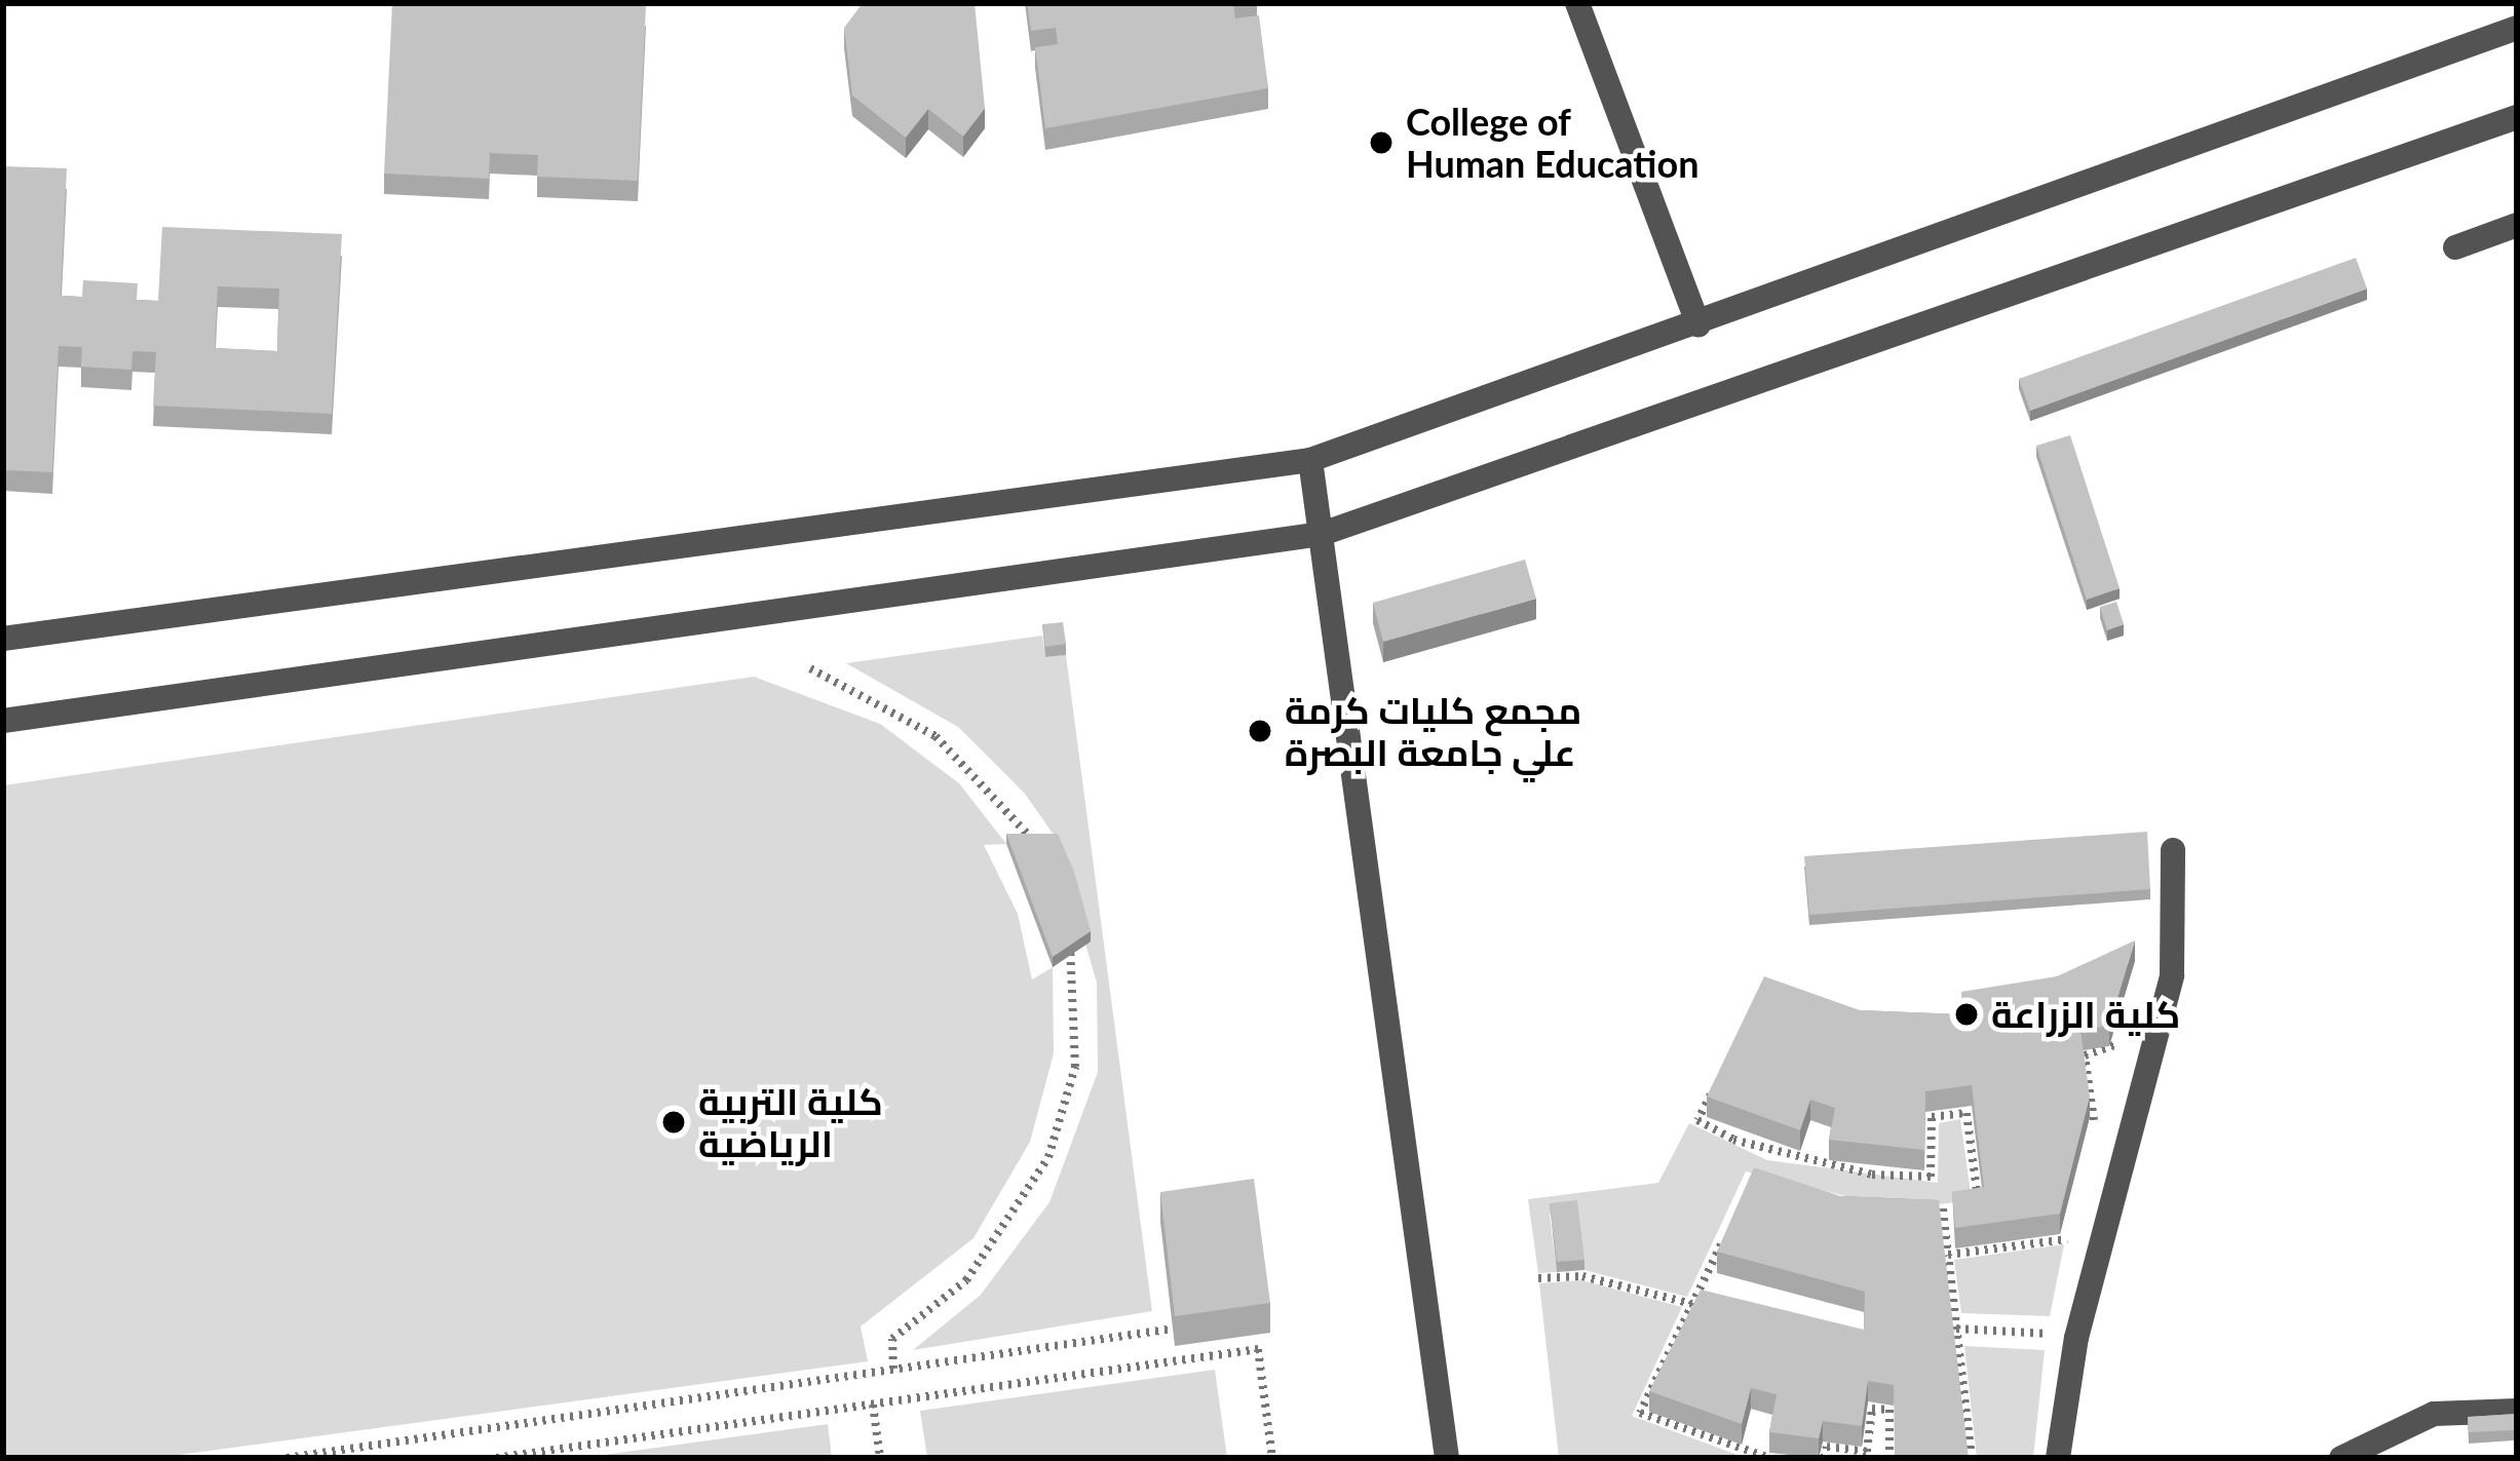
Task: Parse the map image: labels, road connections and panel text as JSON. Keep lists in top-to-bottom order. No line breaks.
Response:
{"places":["College of Human Education","مجمع كليات كرمة علي جامعة البصرة","كلية الزراعة","كلية التربية الرياضية"]}
